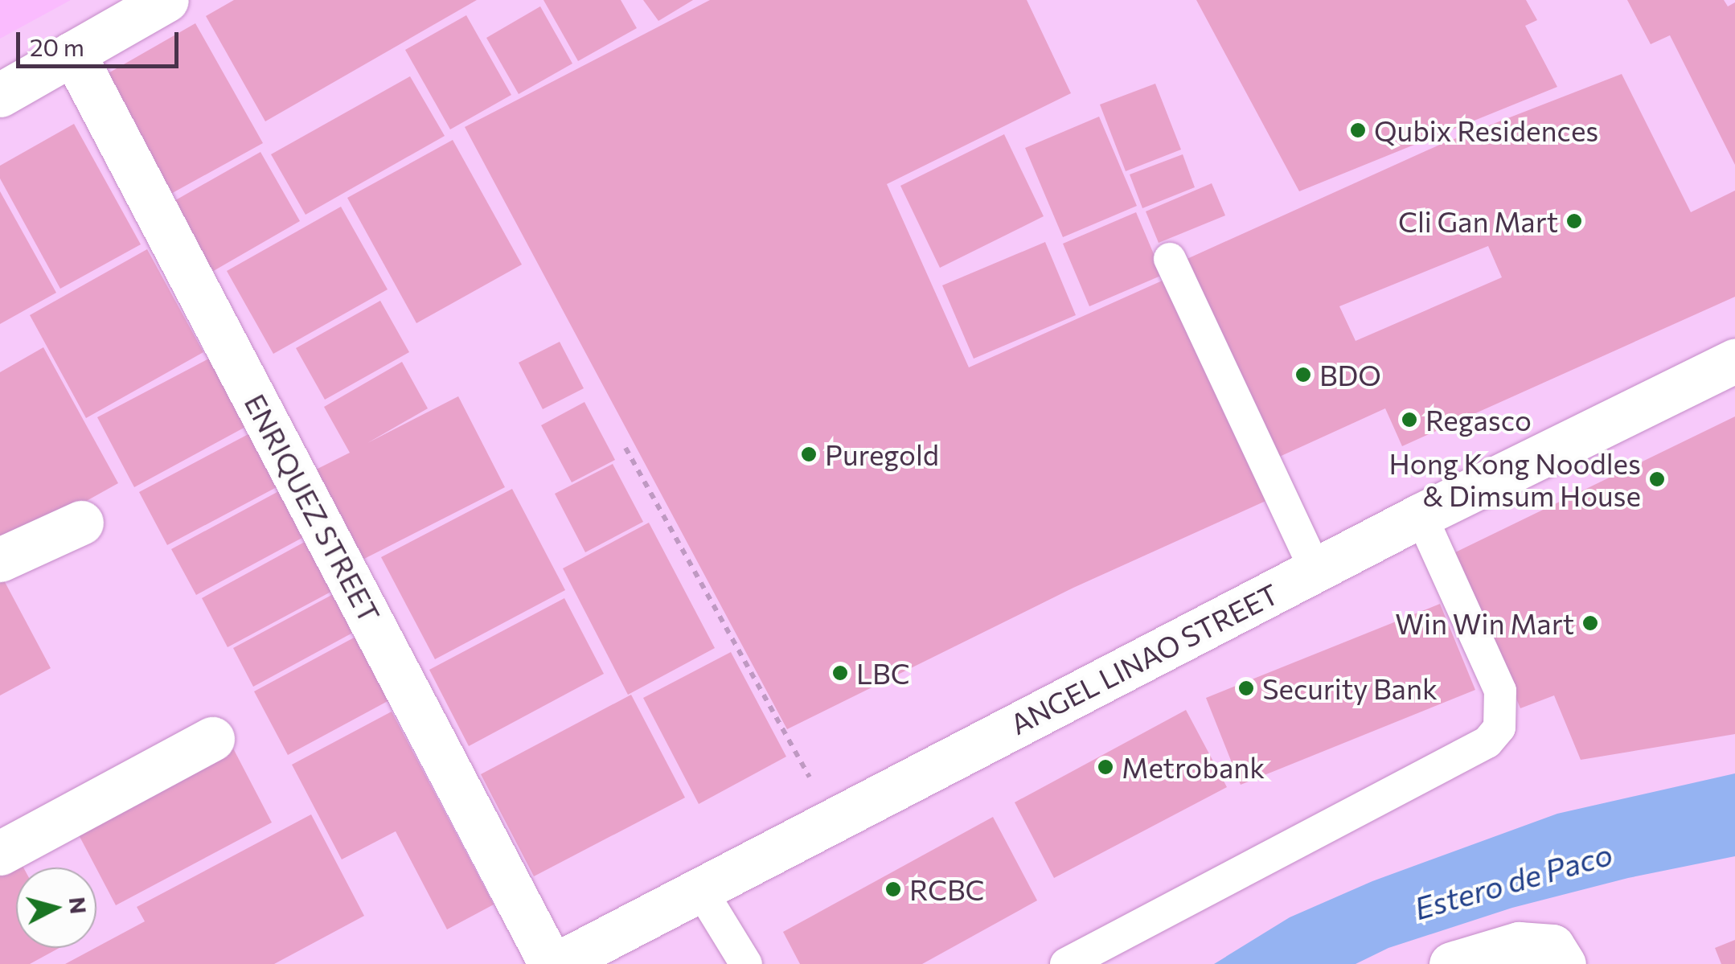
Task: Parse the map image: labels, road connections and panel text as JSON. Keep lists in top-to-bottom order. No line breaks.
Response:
{"streets":{"street":["ENRIQUEZ STREET","ANGEL LINAO STREET"]},"water":["Estero de Paco"],"places":["Qubix Residences","Cli Gan Mart","BDO","Regasco","Puregold","Hong Kong Noodles & Dimsum House","Win Win Mart","LBC","Security Bank","Metrobank","RCBC"],"scale_bar":"20 m","north":"right"}
